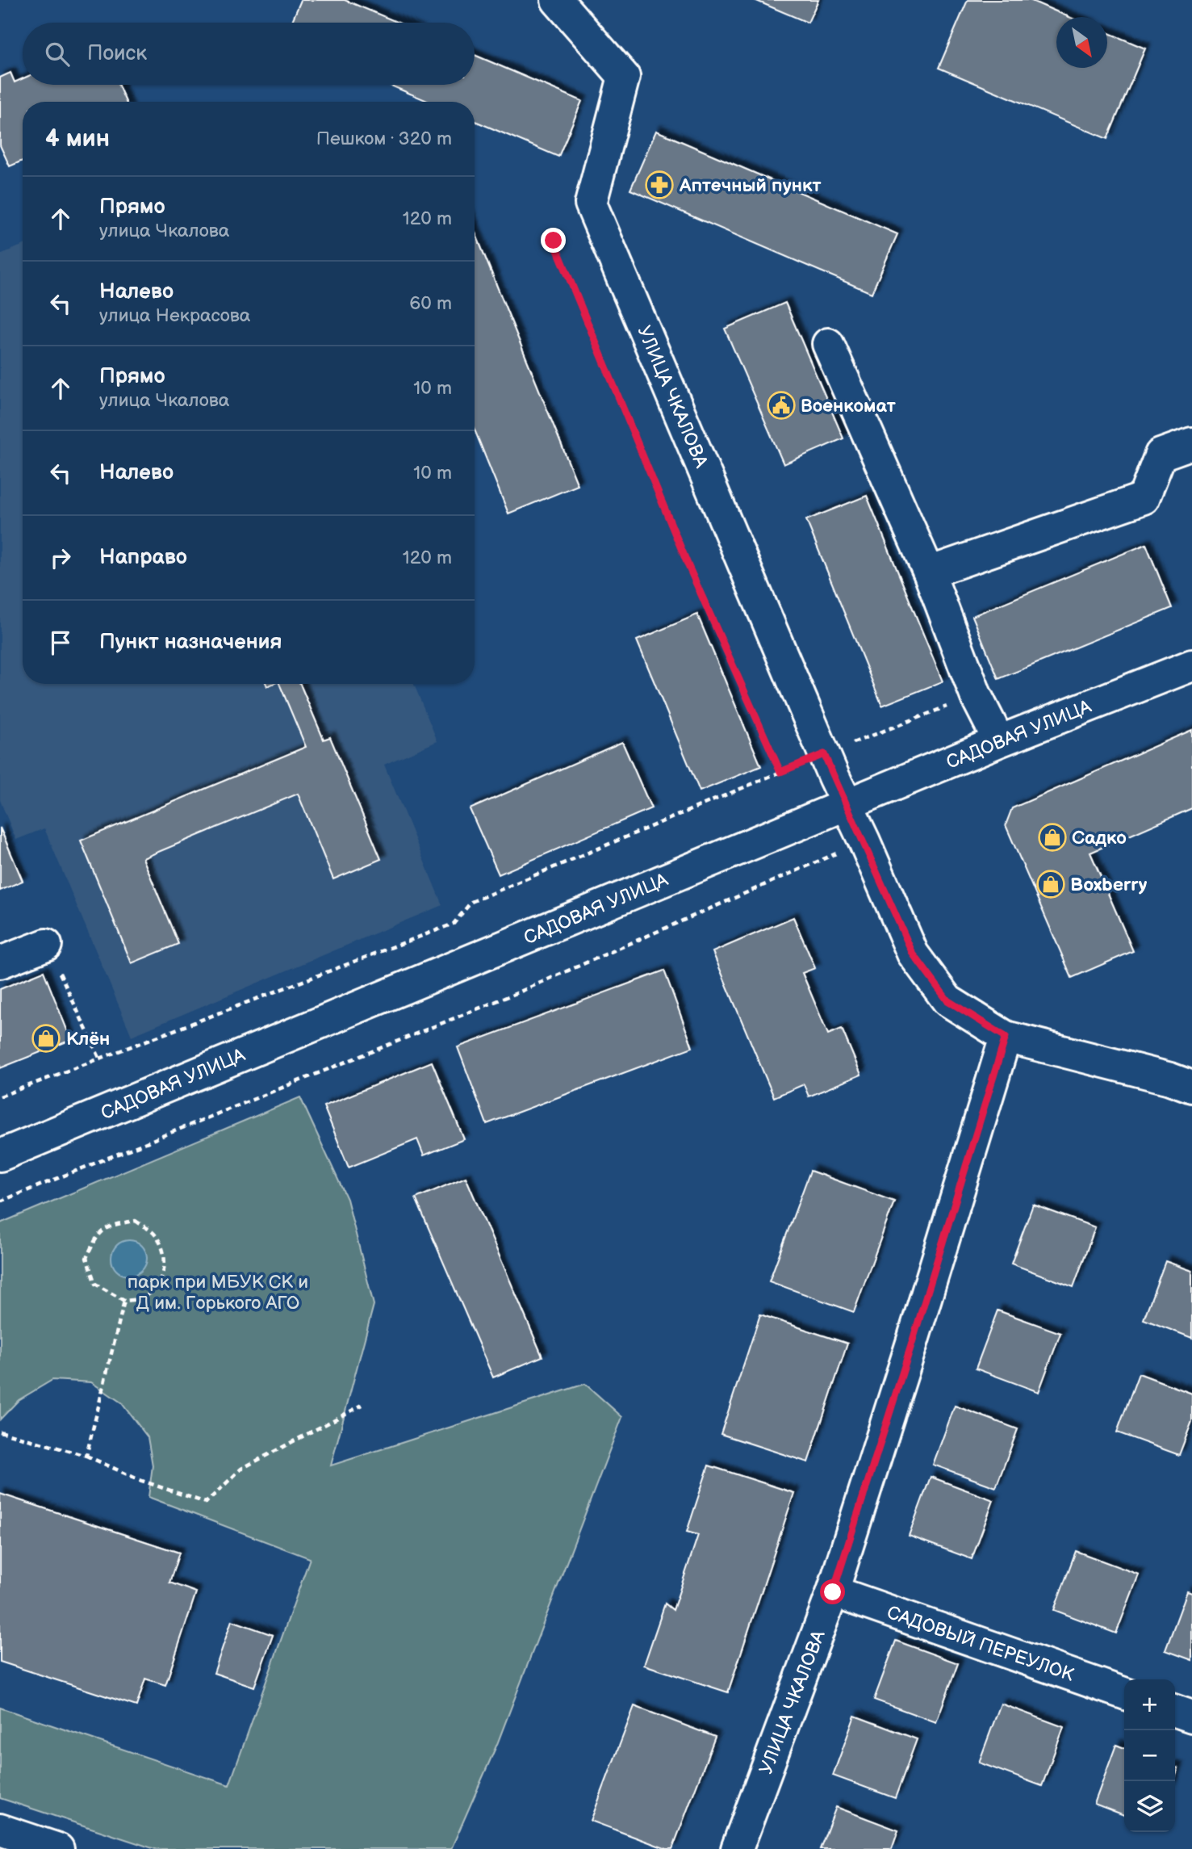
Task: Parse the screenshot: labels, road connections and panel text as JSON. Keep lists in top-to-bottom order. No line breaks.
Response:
{"streets":{"street":["УЛИЦА ЧКАЛОВА","САДОВАЯ УЛИЦА","САДОВЫЙ ПЕРЕУЛОК"]},"crossings":[["УЛИЦА ЧКАЛОВА","САДОВАЯ УЛИЦА"],["УЛИЦА ЧКАЛОВА","САДОВЫЙ ПЕРЕУЛОК"]],"parks":["парк при МБУК СК и Д им. Горького АГО"],"places":{"pharmacy":["Аптечный пункт"],"public building":["Военкомат"],"shop":["Садко","Boxberry","Клён"]},"north":"bottom right","page":{"search":"Поиск","heading":["4 мин","Пешком · 320 m"],"list":[["Прямо","улица Чкалова","120 m"],["Налево","улица Некрасова","60 m"],["Прямо","улица Чкалова","10 m"],["Налево","10 m"],["Направо","120 m"],"Пункт назначения"],"map_buttons":["+","−"]}}
